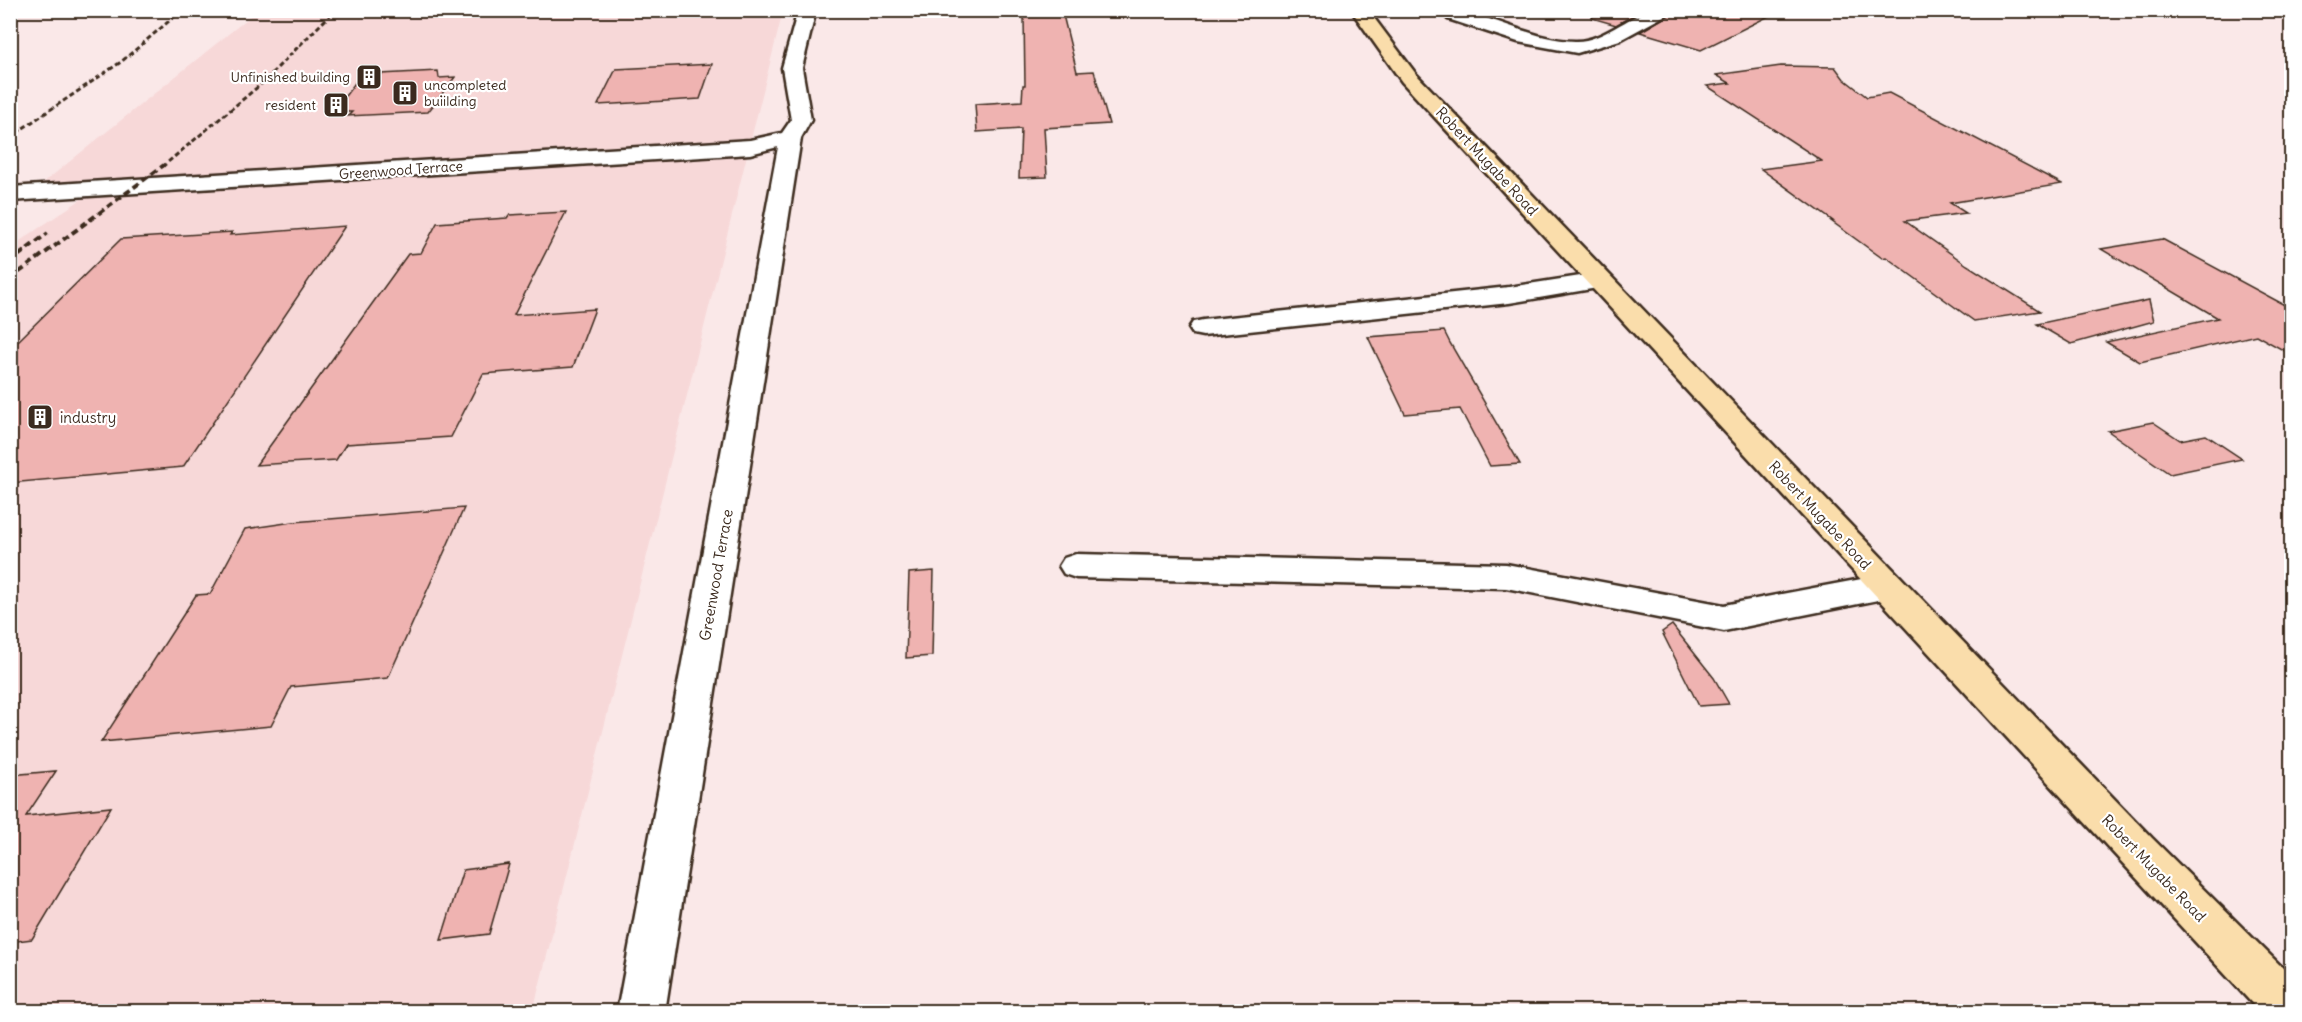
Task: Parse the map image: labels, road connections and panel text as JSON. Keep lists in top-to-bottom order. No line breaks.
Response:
{"streets":{"main road":["Robert Mugabe Road"],"street":["Greenwood Terrace"]},"places":{"building":["Unfinished building","uncompleted buiilding","resident","industry"]}}
